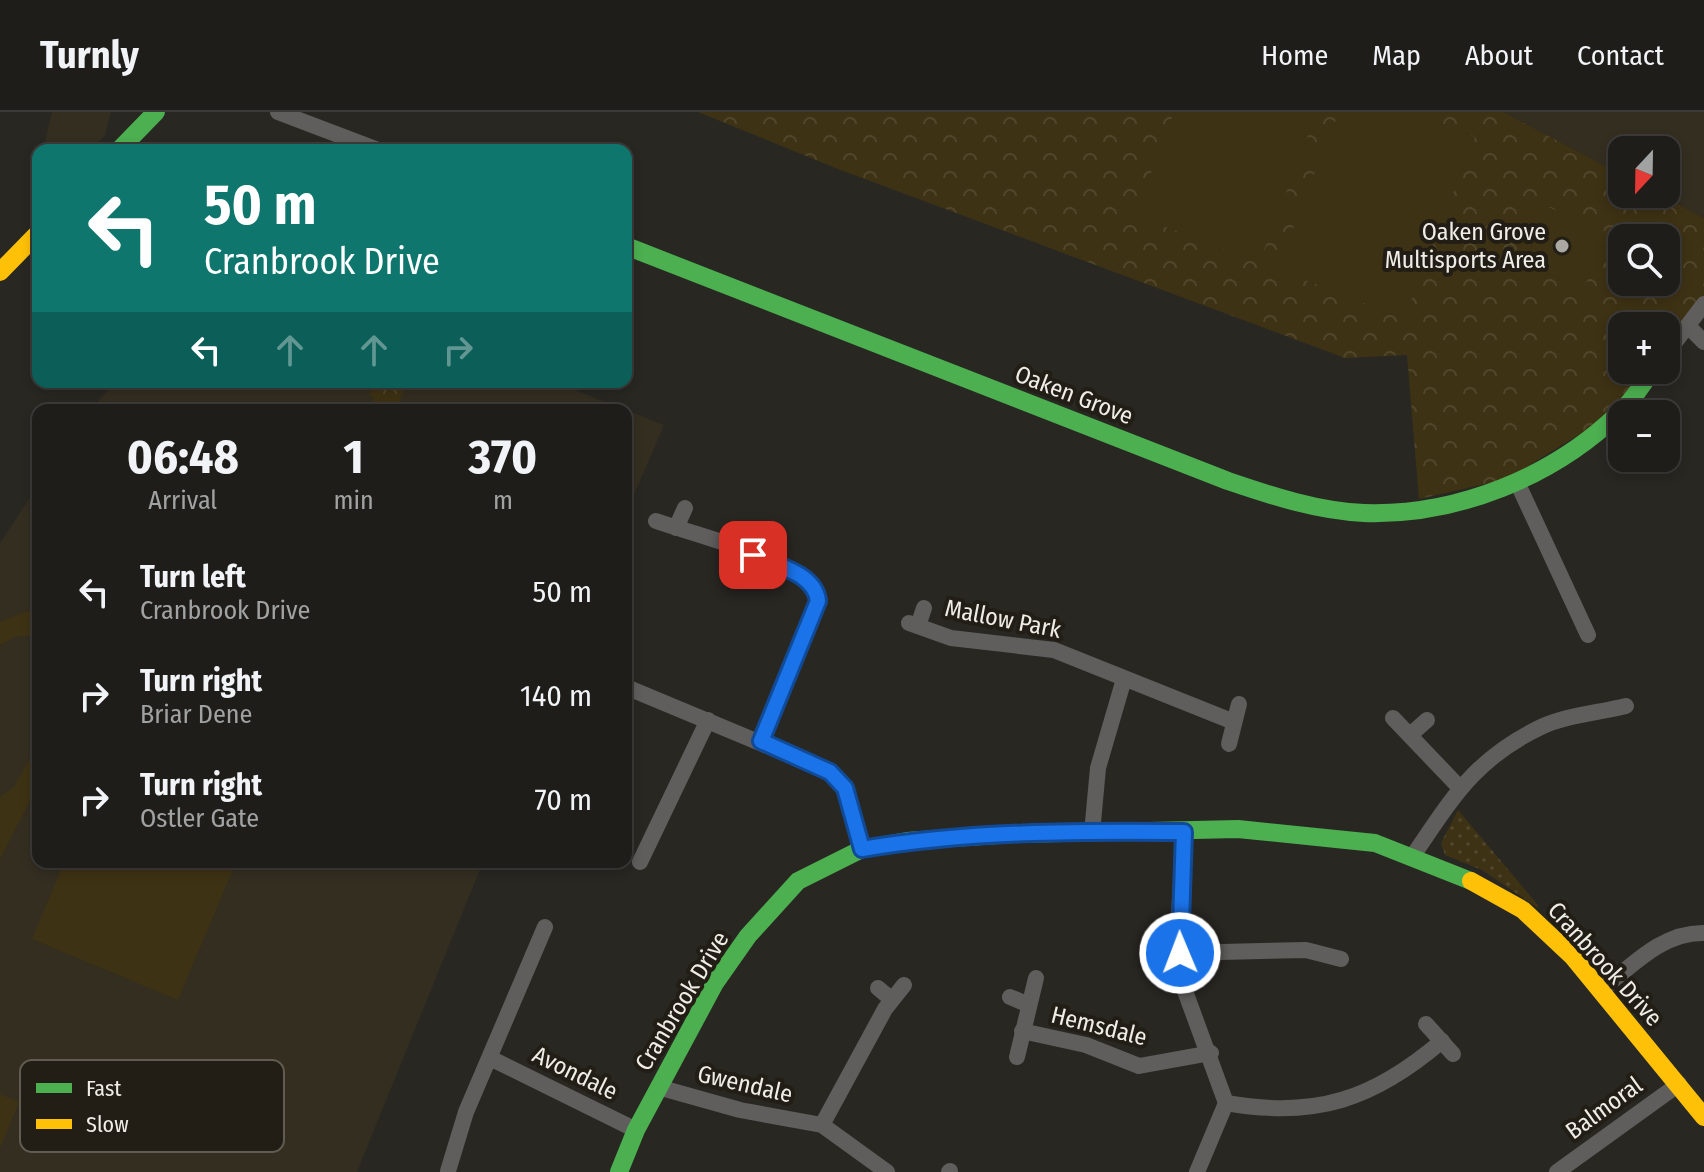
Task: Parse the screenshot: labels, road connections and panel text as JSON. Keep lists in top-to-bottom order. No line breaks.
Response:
{"streets":{"street":["Oaken Grove","Mallow Park","Cranbrook Drive","Hemsdale","Avondale","Gwendale","Balmoral"]},"crossings":[["Cranbrook Drive","Avondale"],["Cranbrook Drive","Gwendale"],["Cranbrook Drive","Balmoral"]],"places":["Oaken Grove Multisports Area"],"legend":["Fast","Slow"],"north":"bottom","page":{"header":"Turnly","nav":["Home","Map","About","Contact"],"map_buttons":["+","−"],"turn":["50 m","Cranbrook Drive"],"eta":["06:48","Arrival","1","min","370","m"],"list":[{"name":"Turn left","note":"Cranbrook Drive","value":"50 m"},{"name":"Turn right","note":"Briar Dene","value":"140 m"},{"name":"Turn right","note":"Ostler Gate","value":"70 m"}]}}
